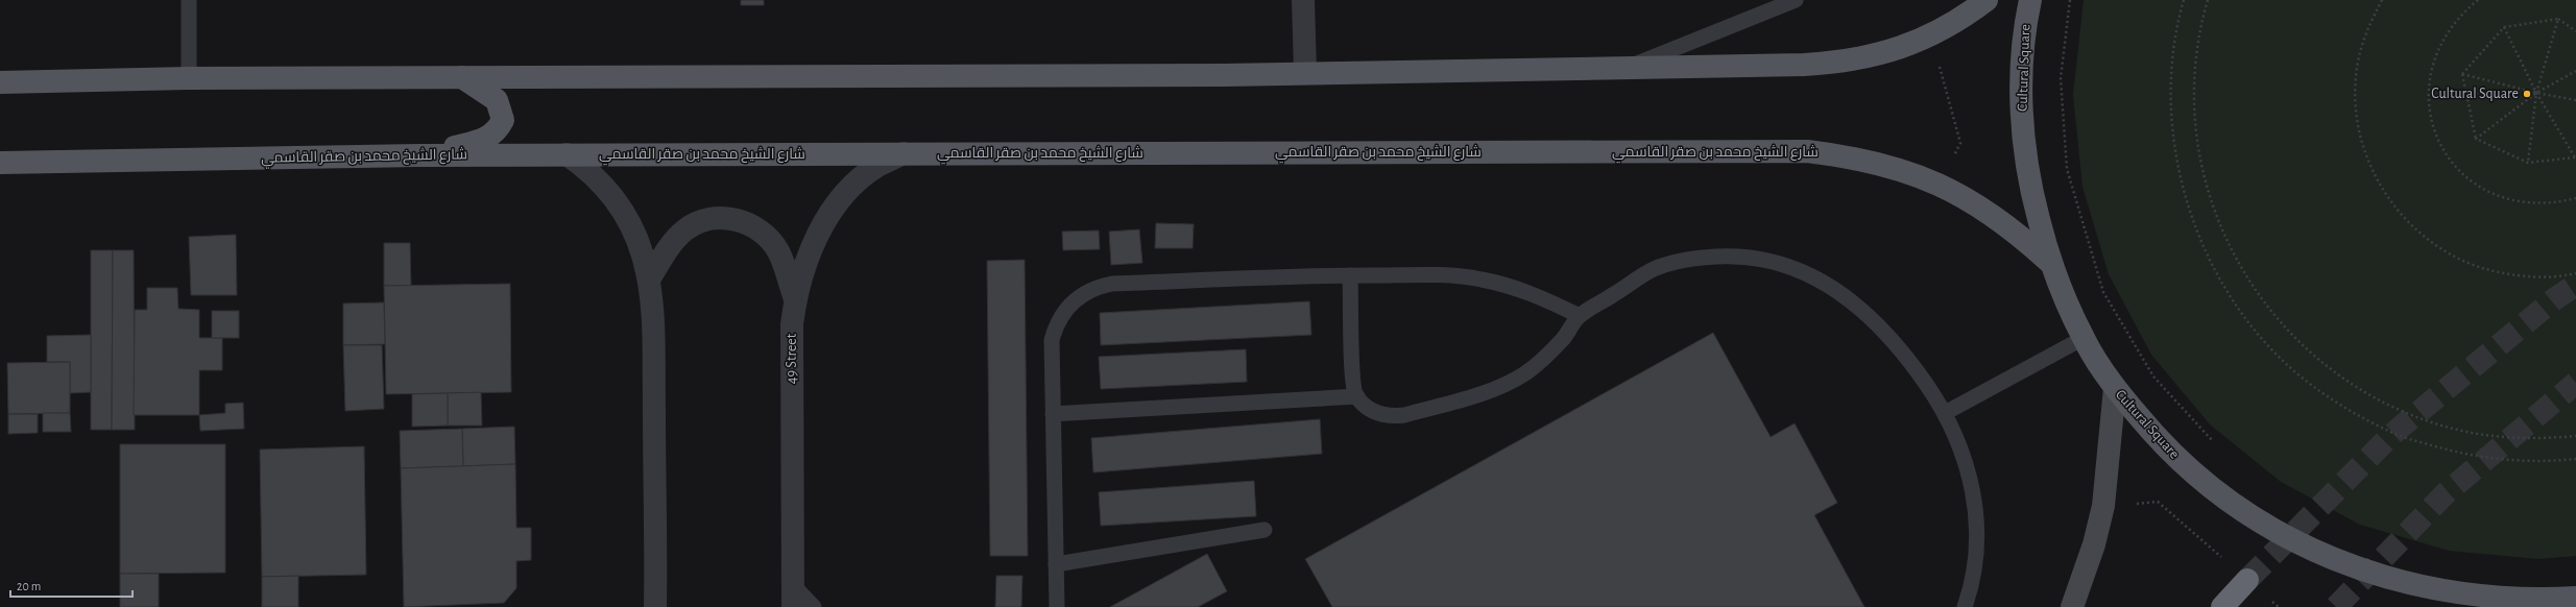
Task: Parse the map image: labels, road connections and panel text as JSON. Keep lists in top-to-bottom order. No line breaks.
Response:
{"streets":{"main road":["Cultural Square","شارع الشيخ محمد بن صقر القاسمي"],"street":["49 Street"]},"crossings":[["Cultural Square","شارع الشيخ محمد بن صقر القاسمي"],["شارع الشيخ محمد بن صقر القاسمي","49 Street"]],"places":["Cultural Square"],"scale_bar":"20 m"}
